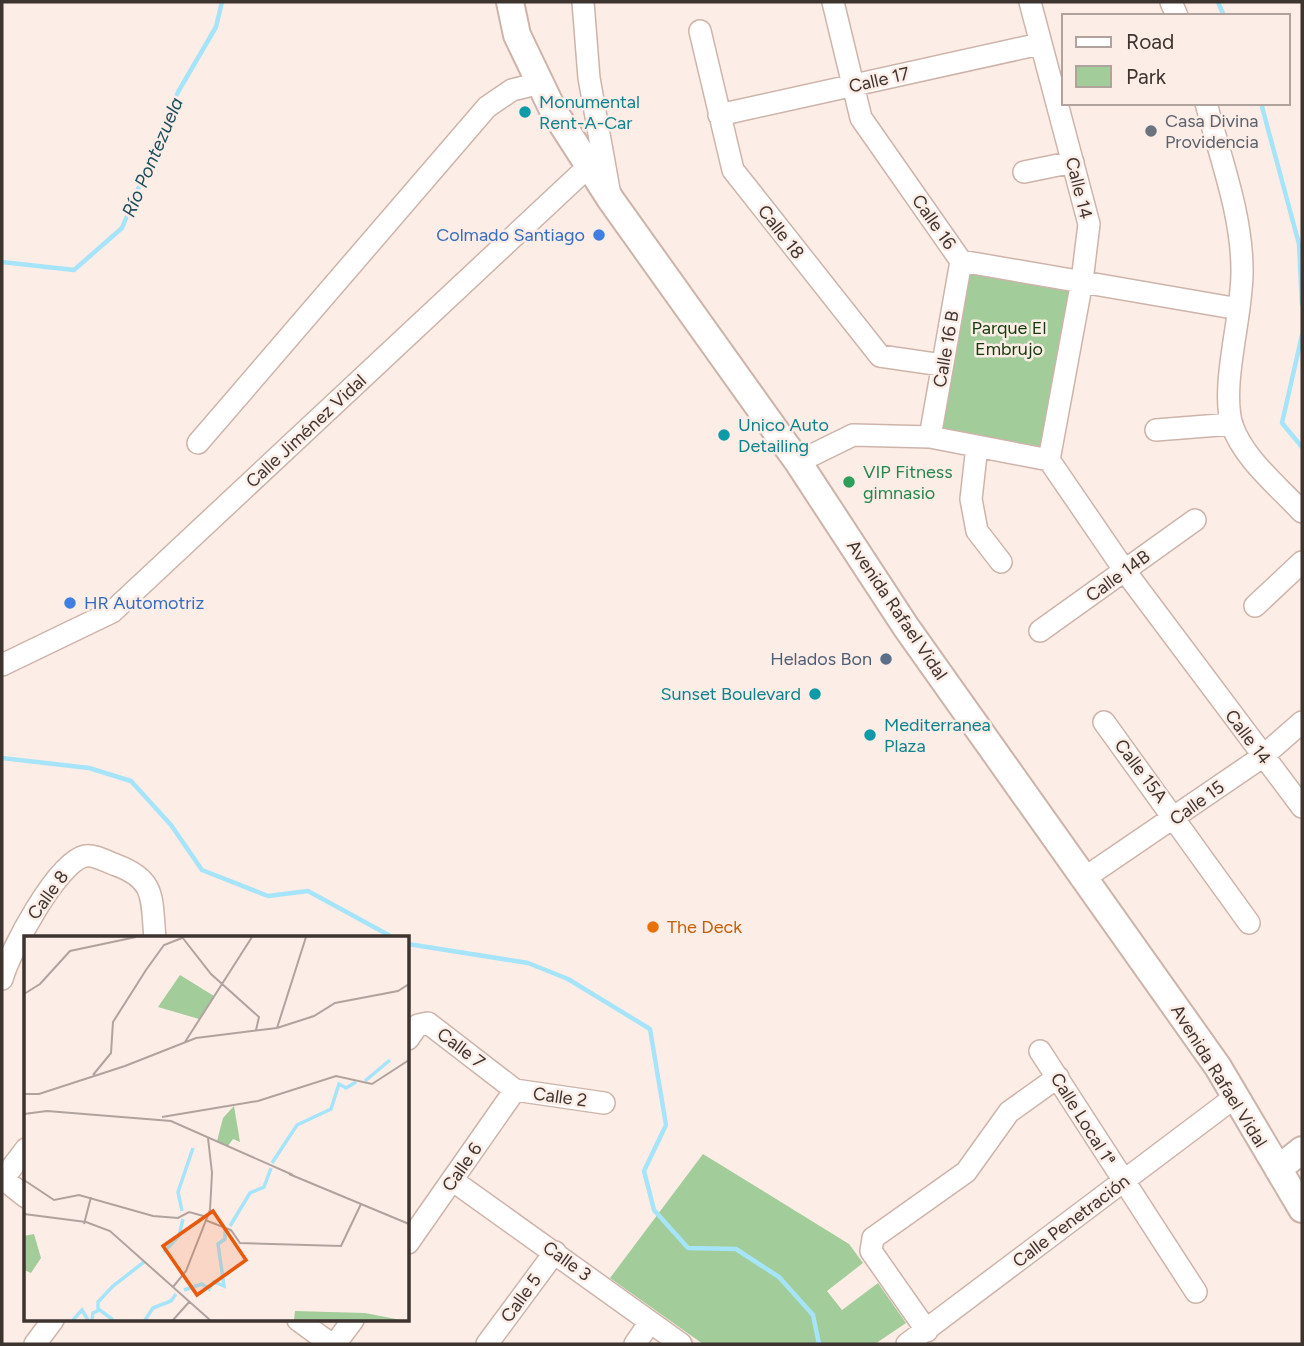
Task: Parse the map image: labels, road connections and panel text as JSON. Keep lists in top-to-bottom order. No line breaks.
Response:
{"streets":{"main road":["Avenida Rafael Vidal"],"street":["Calle 17","Calle 14","Calle 16","Calle 18","Calle 16 B","Calle Jiménez Vidal","Calle 14B","Calle 15A","Calle 15","Calle 8","Calle 7","Calle 2","Calle Local 1ª","Calle 6","Calle Penetración","Calle 3","Calle 5"]},"crossings":[["Calle 17","Calle 14"],["Calle 17","Calle 16"],["Calle 17","Calle 18"],["Calle 14","Calle 16"],["Calle 14","Calle 14B"],["Calle 14","Calle 15"],["Calle 16","Calle 16 B"],["Calle 18","Calle 16 B"],["Calle Jiménez Vidal","Avenida Rafael Vidal"],["Avenida Rafael Vidal","Calle 15"],["Avenida Rafael Vidal","Calle Penetración"],["Calle 15A","Calle 15"],["Calle 7","Calle 2"],["Calle 7","Calle 6"],["Calle 2","Calle 6"],["Calle Local 1ª","Calle Penetración"],["Calle 6","Calle 3"],["Calle 3","Calle 5"]],"water":["Río Pontezuela"],"parks":["Parque El Embrujo"],"places":["Monumental Rent-A-Car","Casa Divina Providencia","Colmado Santiago","Unico Auto Detailing","VIP Fitness gimnasio","HR Automotriz","Helados Bon","Sunset Boulevard","Mediterranea Plaza","The Deck"],"legend":["Road","Park"]}
